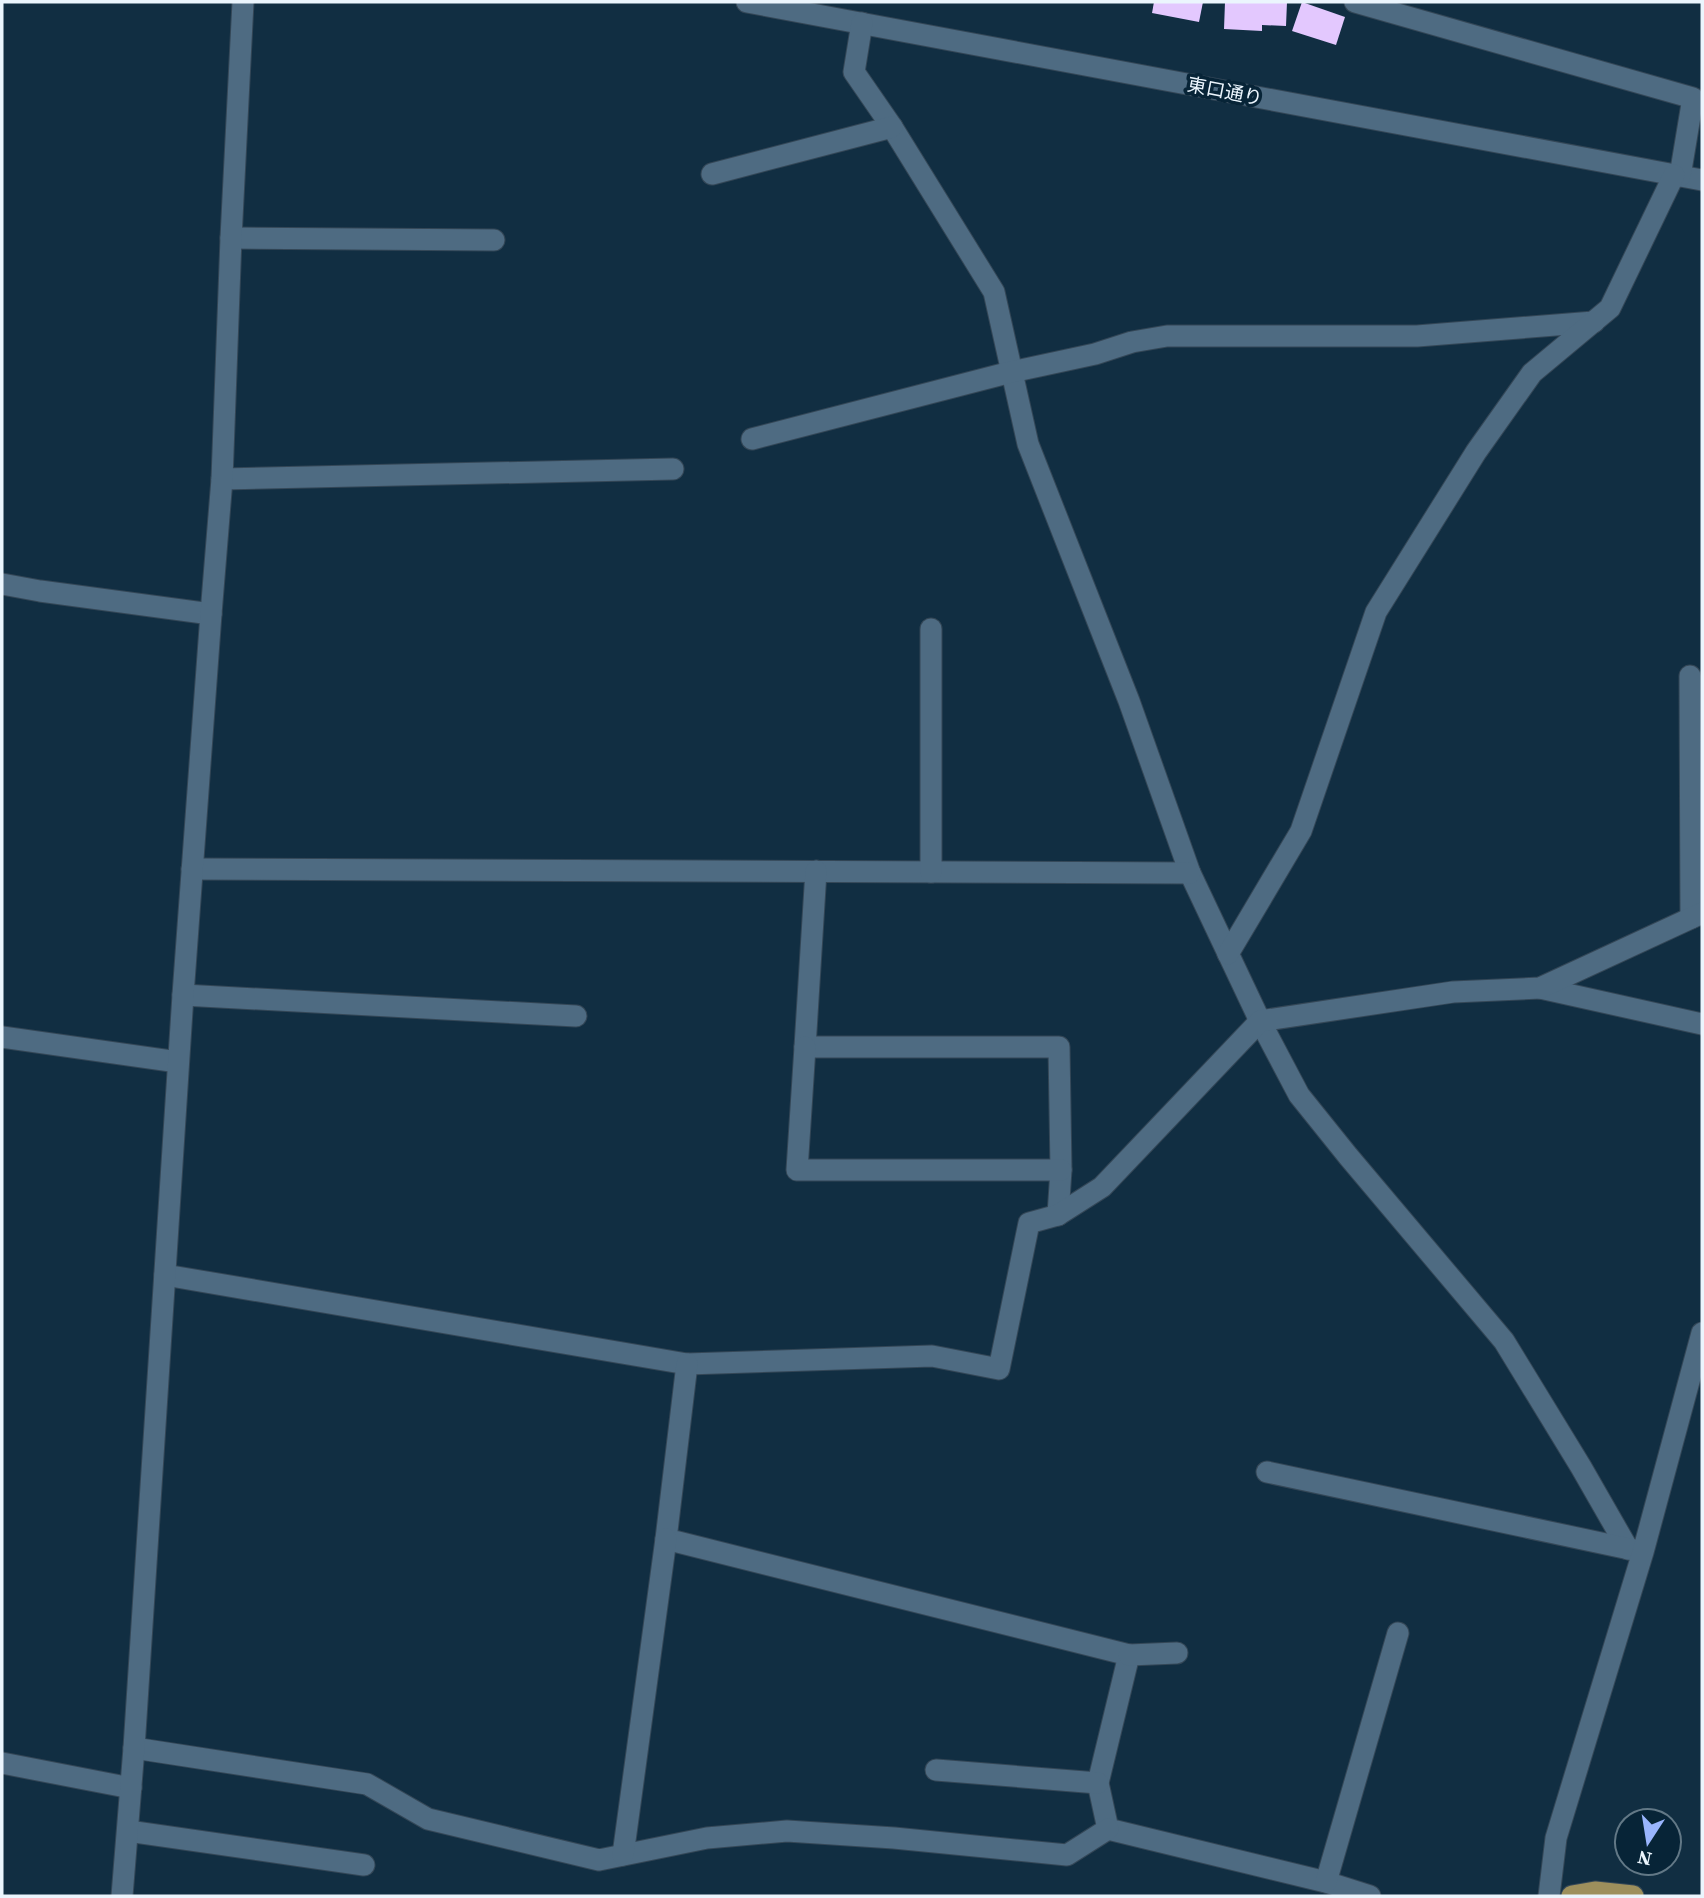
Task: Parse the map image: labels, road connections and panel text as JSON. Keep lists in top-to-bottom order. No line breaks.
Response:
{"streets":{"street":["東口通り"]},"north":"bottom"}
